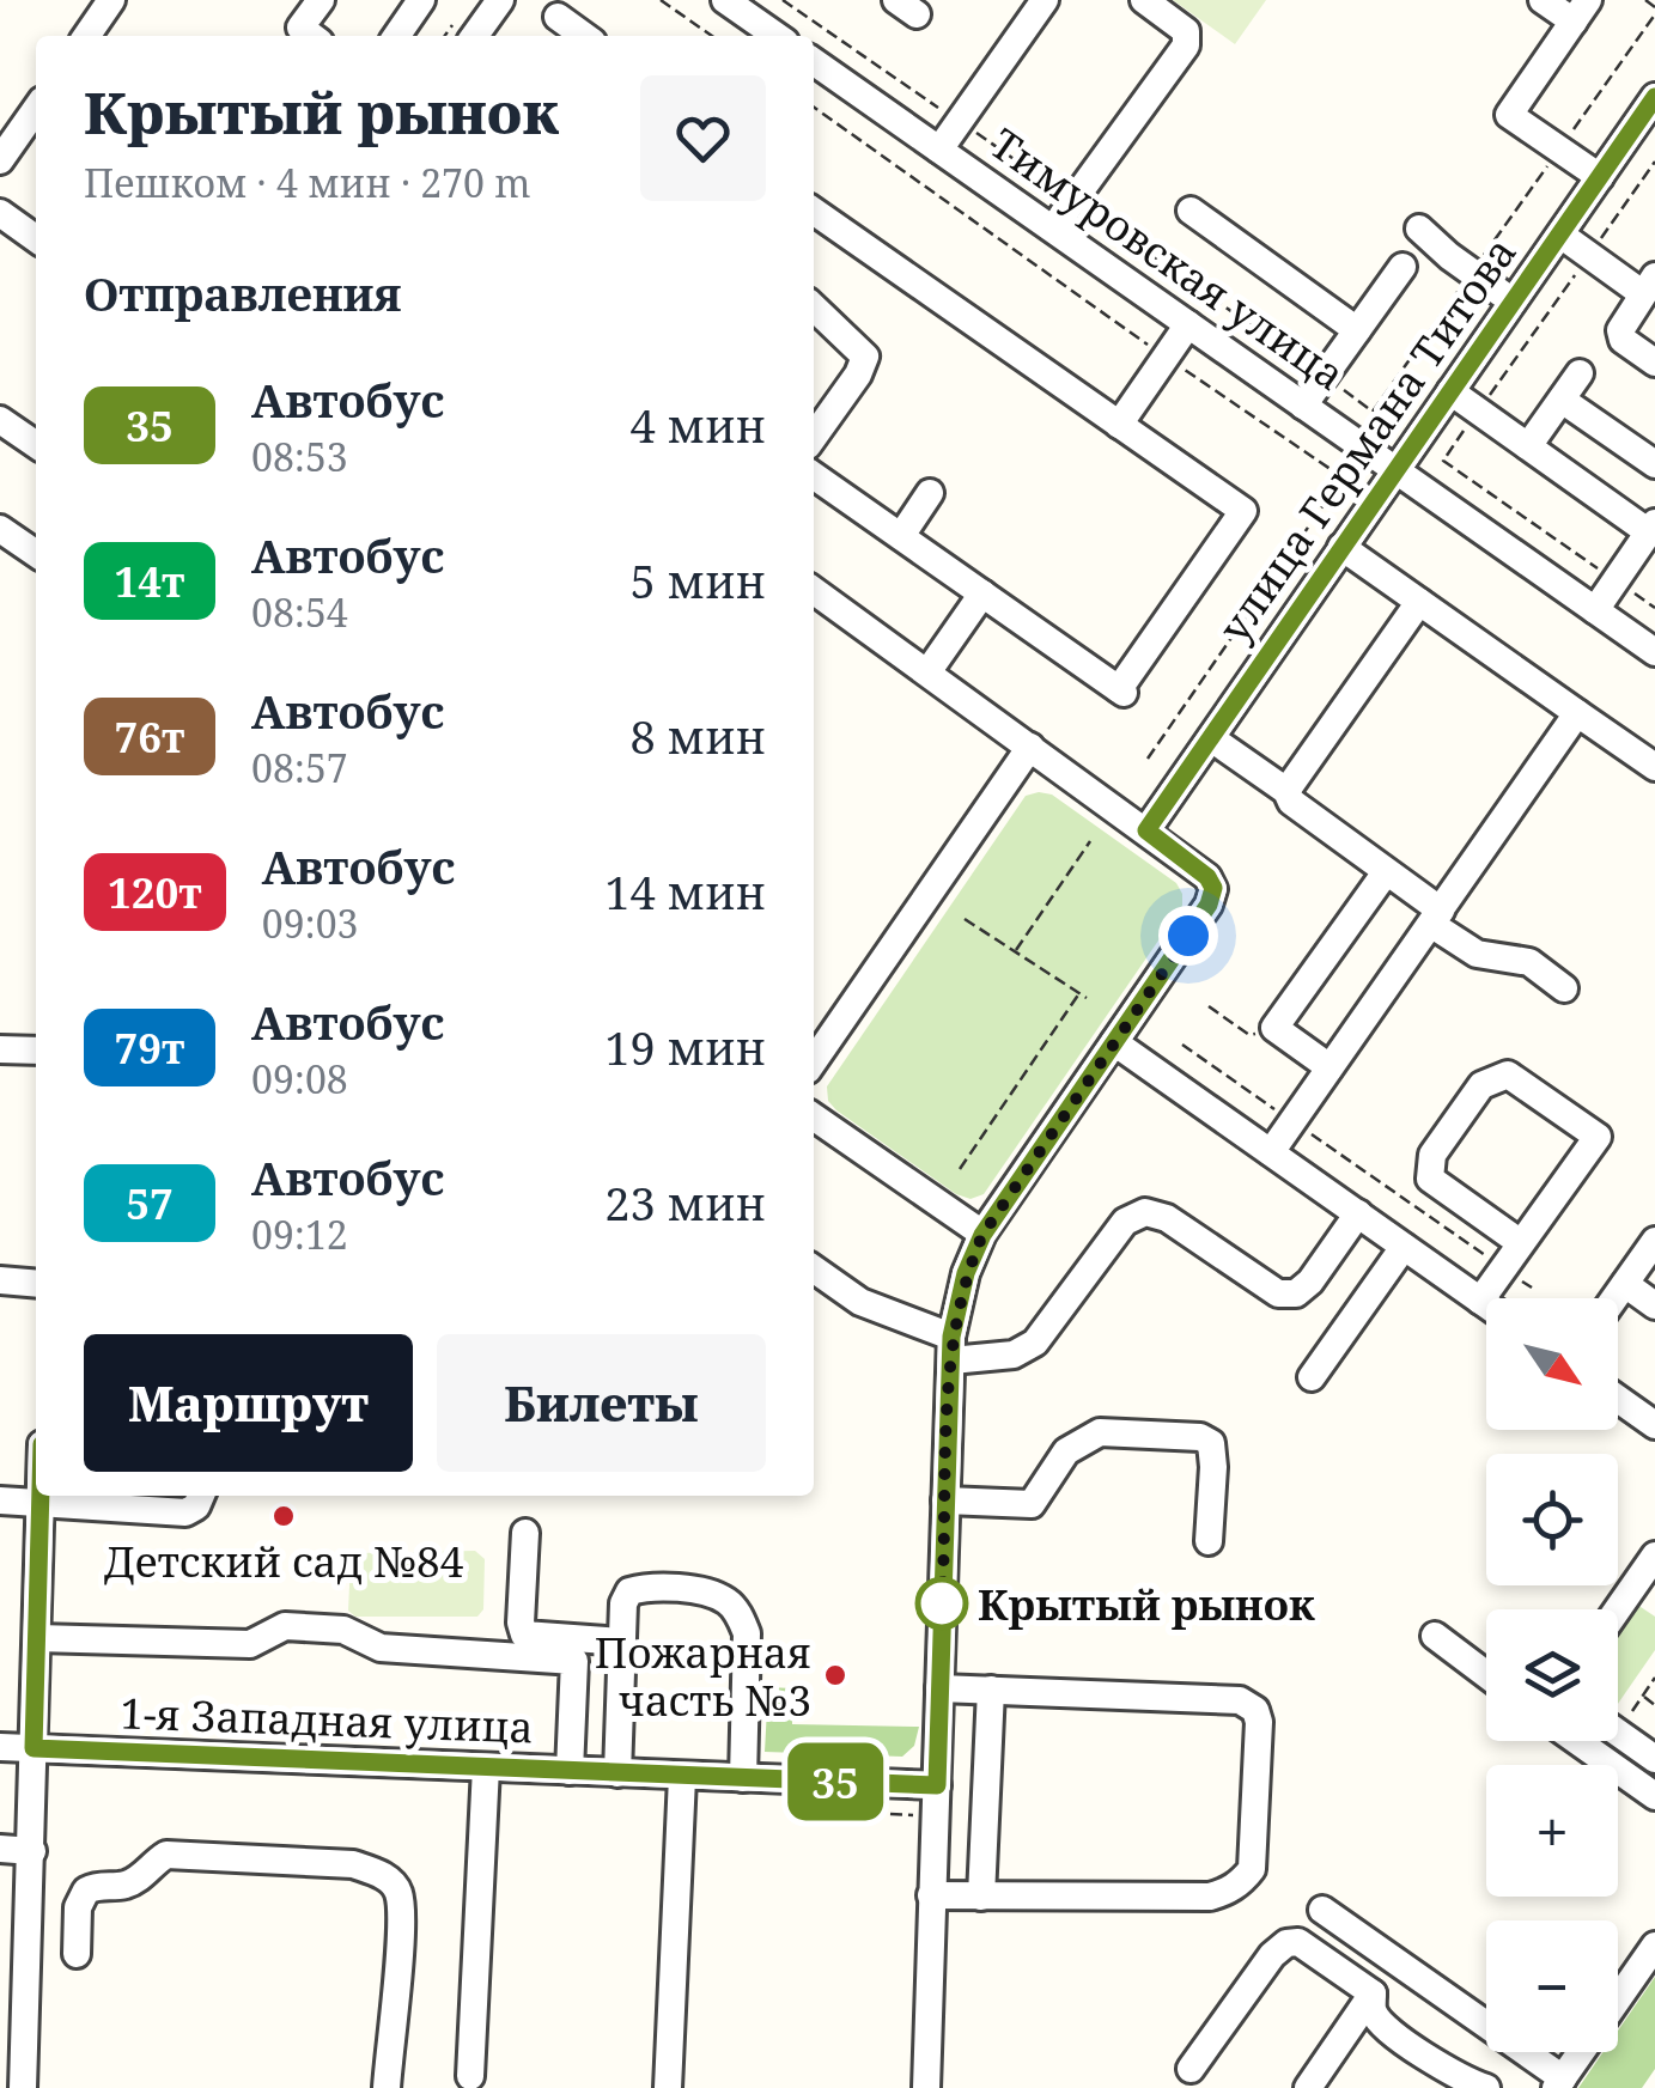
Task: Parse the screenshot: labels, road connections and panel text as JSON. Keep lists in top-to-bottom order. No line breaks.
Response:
{"streets":{"street":["Тимуровская улица","улица Германа Титова","1-я Западная улица"]},"crossings":[["Тимуровская улица","улица Германа Титова"]],"places":["Детский сад №84","Крытый рынок","Пожарная часть №3"],"lines":["bus line 35"],"north":"bottom right","page":{"on_map":"35","heading":[["Крытый рынок","Пешком · 4 мин · 270 m"],"Отправления"],"list":[{"mark":"35","name":"Автобус","note":"08:53","value":"4 мин"},{"mark":"14т","name":"Автобус","note":"08:54","value":"5 мин"},{"mark":"76т","name":"Автобус","note":"08:57","value":"8 мин"},{"mark":"120т","name":"Автобус","note":"09:03","value":"14 мин"},{"mark":"79т","name":"Автобус","note":"09:08","value":"19 мин"},{"mark":"57","name":"Автобус","note":"09:12","value":"23 мин"}],"map_buttons":["+","−"],"buttons":["Маршрут","Билеты"]}}
